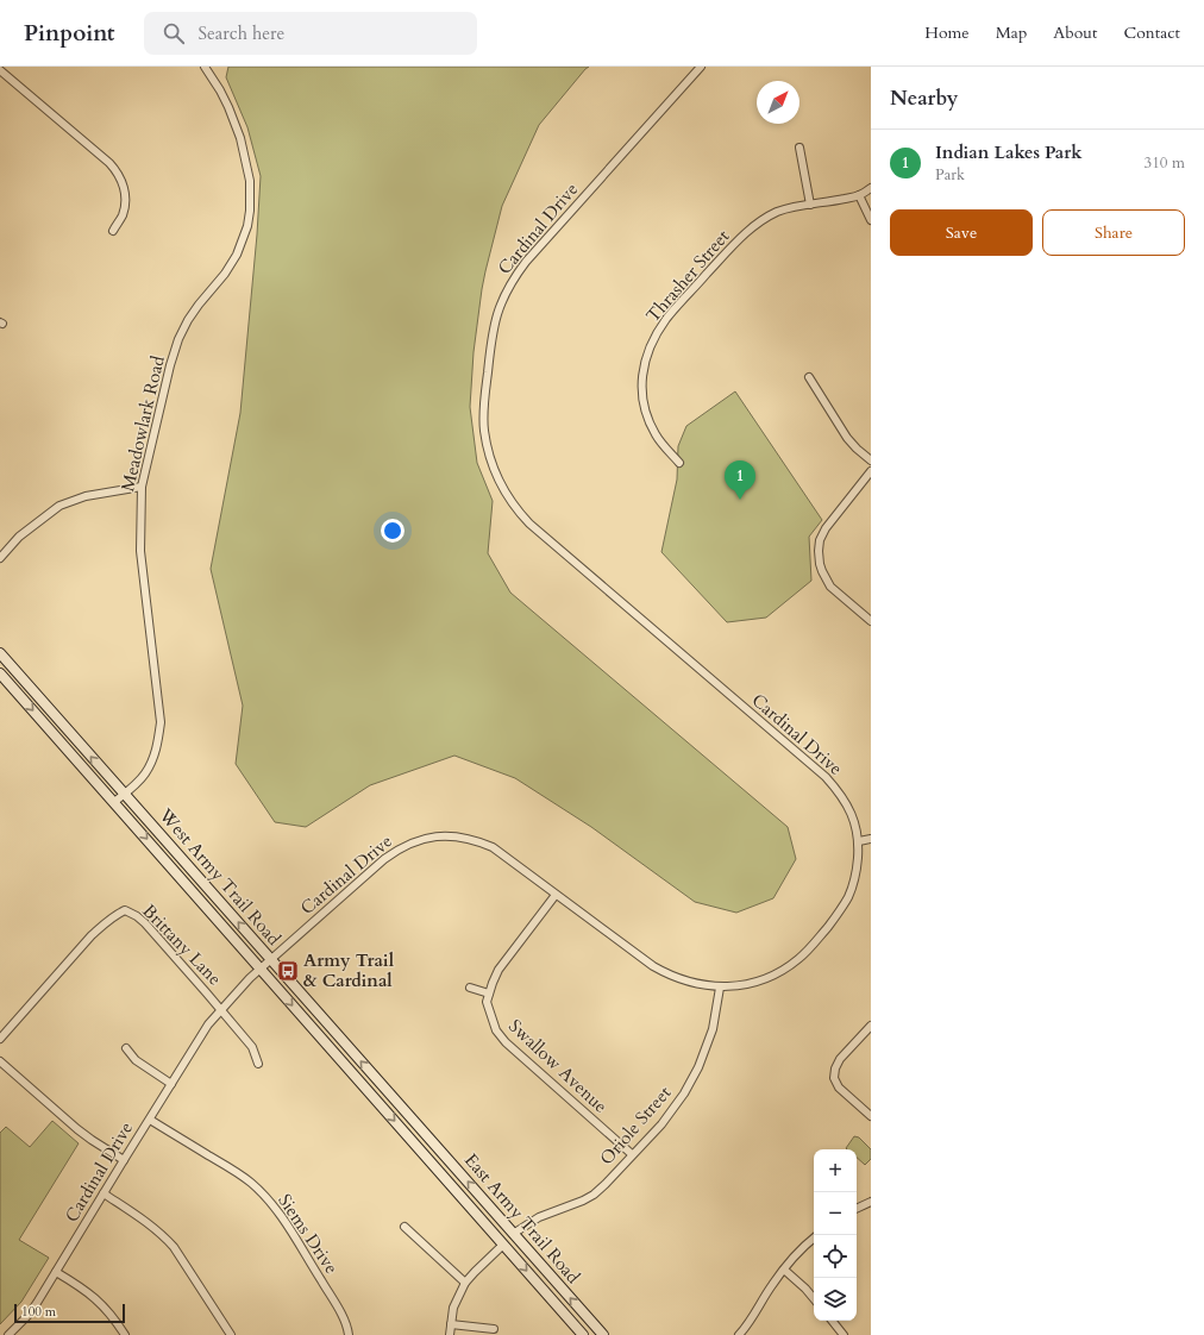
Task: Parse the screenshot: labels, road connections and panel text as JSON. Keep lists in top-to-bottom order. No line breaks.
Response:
{"streets":{"main road":["West Army Trail Road","East Army Trail Road"],"street":["Cardinal Drive","Thrasher Street","Meadowlark Road","Brittany Lane","Swallow Avenue","Oriole Street","Siems Drive"]},"crossings":[["Cardinal Drive","West Army Trail Road"],["Cardinal Drive","Brittany Lane"],["Cardinal Drive","Swallow Avenue"],["Cardinal Drive","Oriole Street"],["Cardinal Drive","Siems Drive"],["Meadowlark Road","West Army Trail Road"],["West Army Trail Road","East Army Trail Road"],["Swallow Avenue","Oriole Street"],["Oriole Street","East Army Trail Road"]],"places":{"bus stop":["Army Trail & Cardinal"]},"scale_bar":"100 m","north":"top right","page":{"header":"Pinpoint","search":"Search here","nav":["Home","Map","About","Contact"],"heading":"Nearby","list":[{"mark":"1","name":"Indian Lakes Park","note":"Park","value":"310 m"}],"buttons":["Save","Share"],"pins":"1","map_buttons":["+","−"],"scale":"100 m"}}
